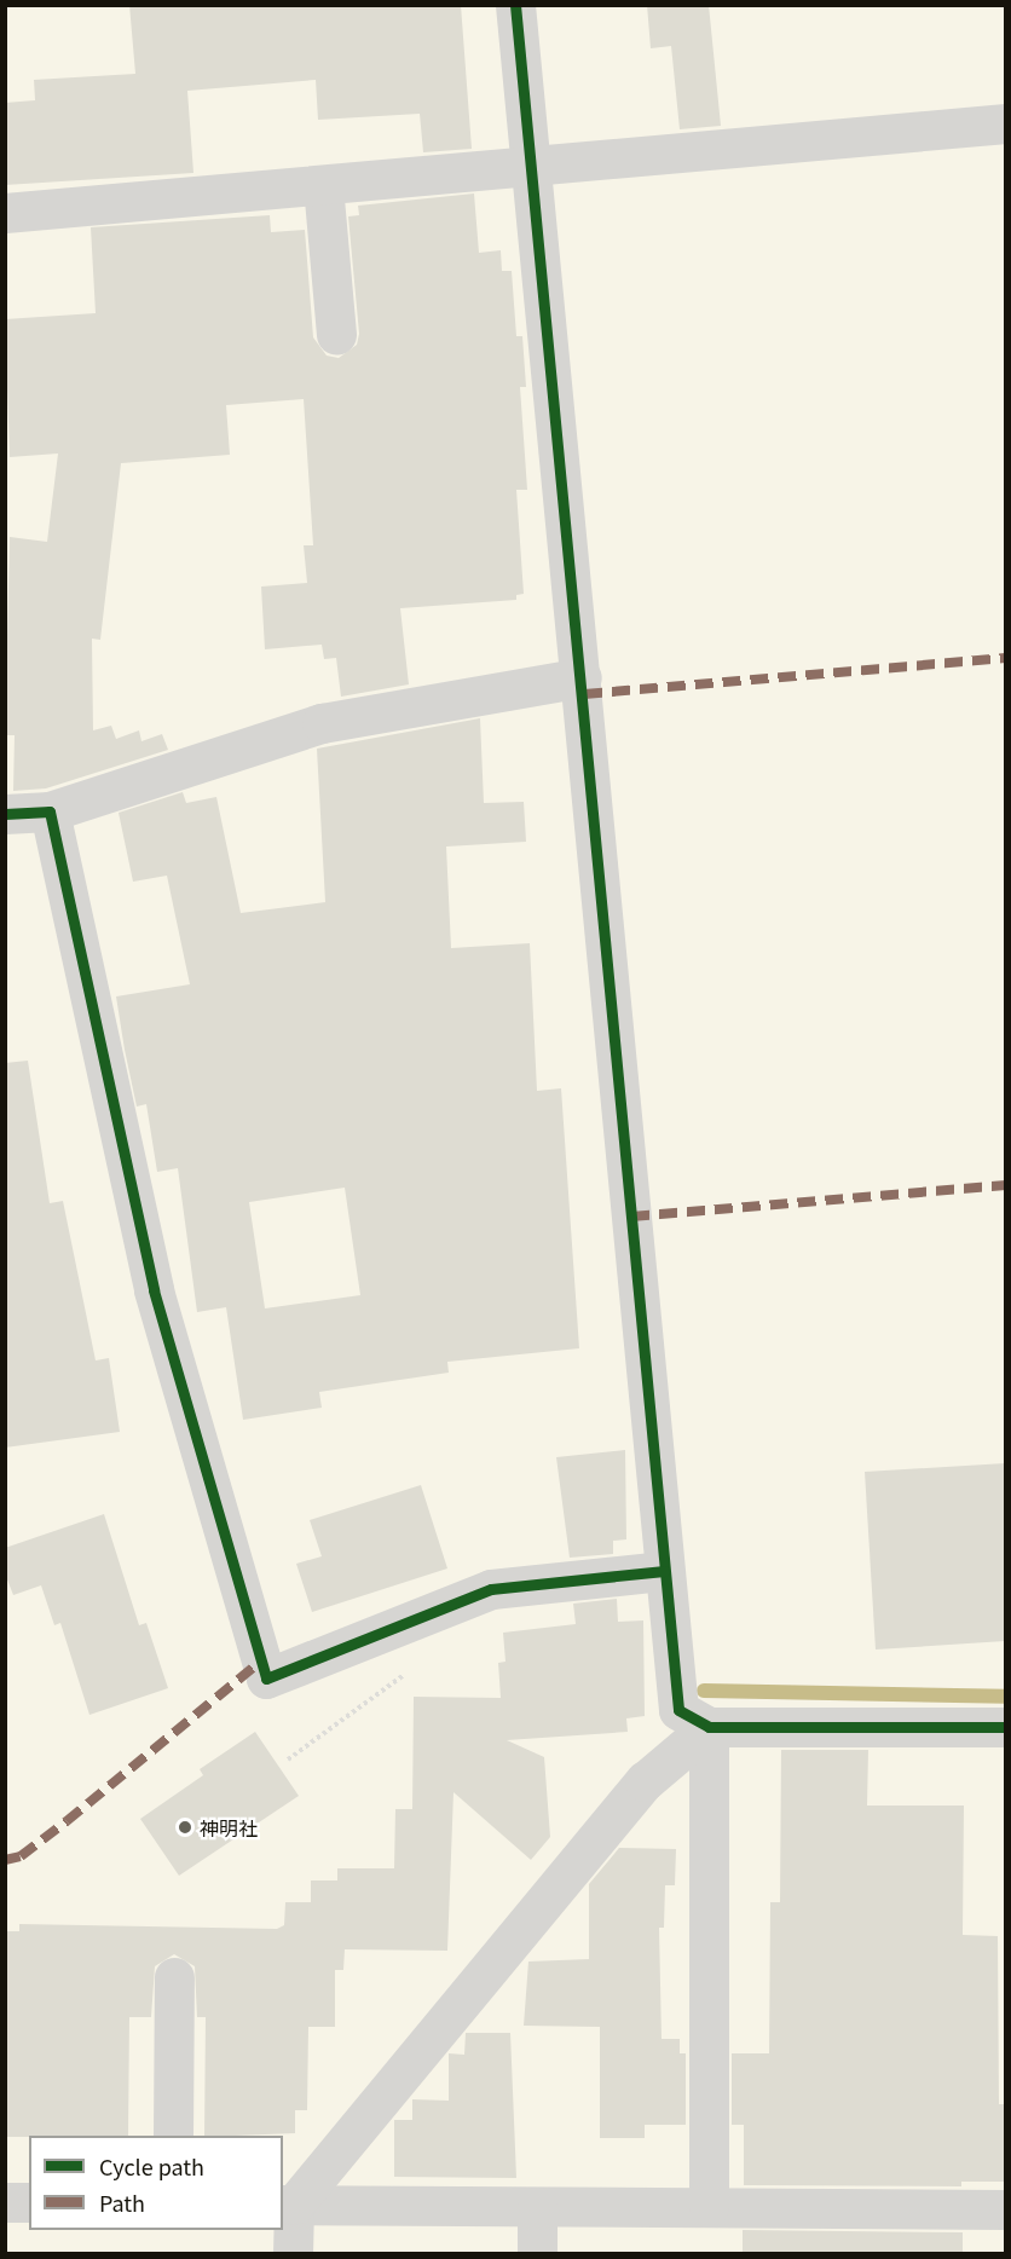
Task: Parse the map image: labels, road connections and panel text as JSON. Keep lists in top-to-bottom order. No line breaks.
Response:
{"places":["神明社"],"legend":["Cycle path","Path"]}
